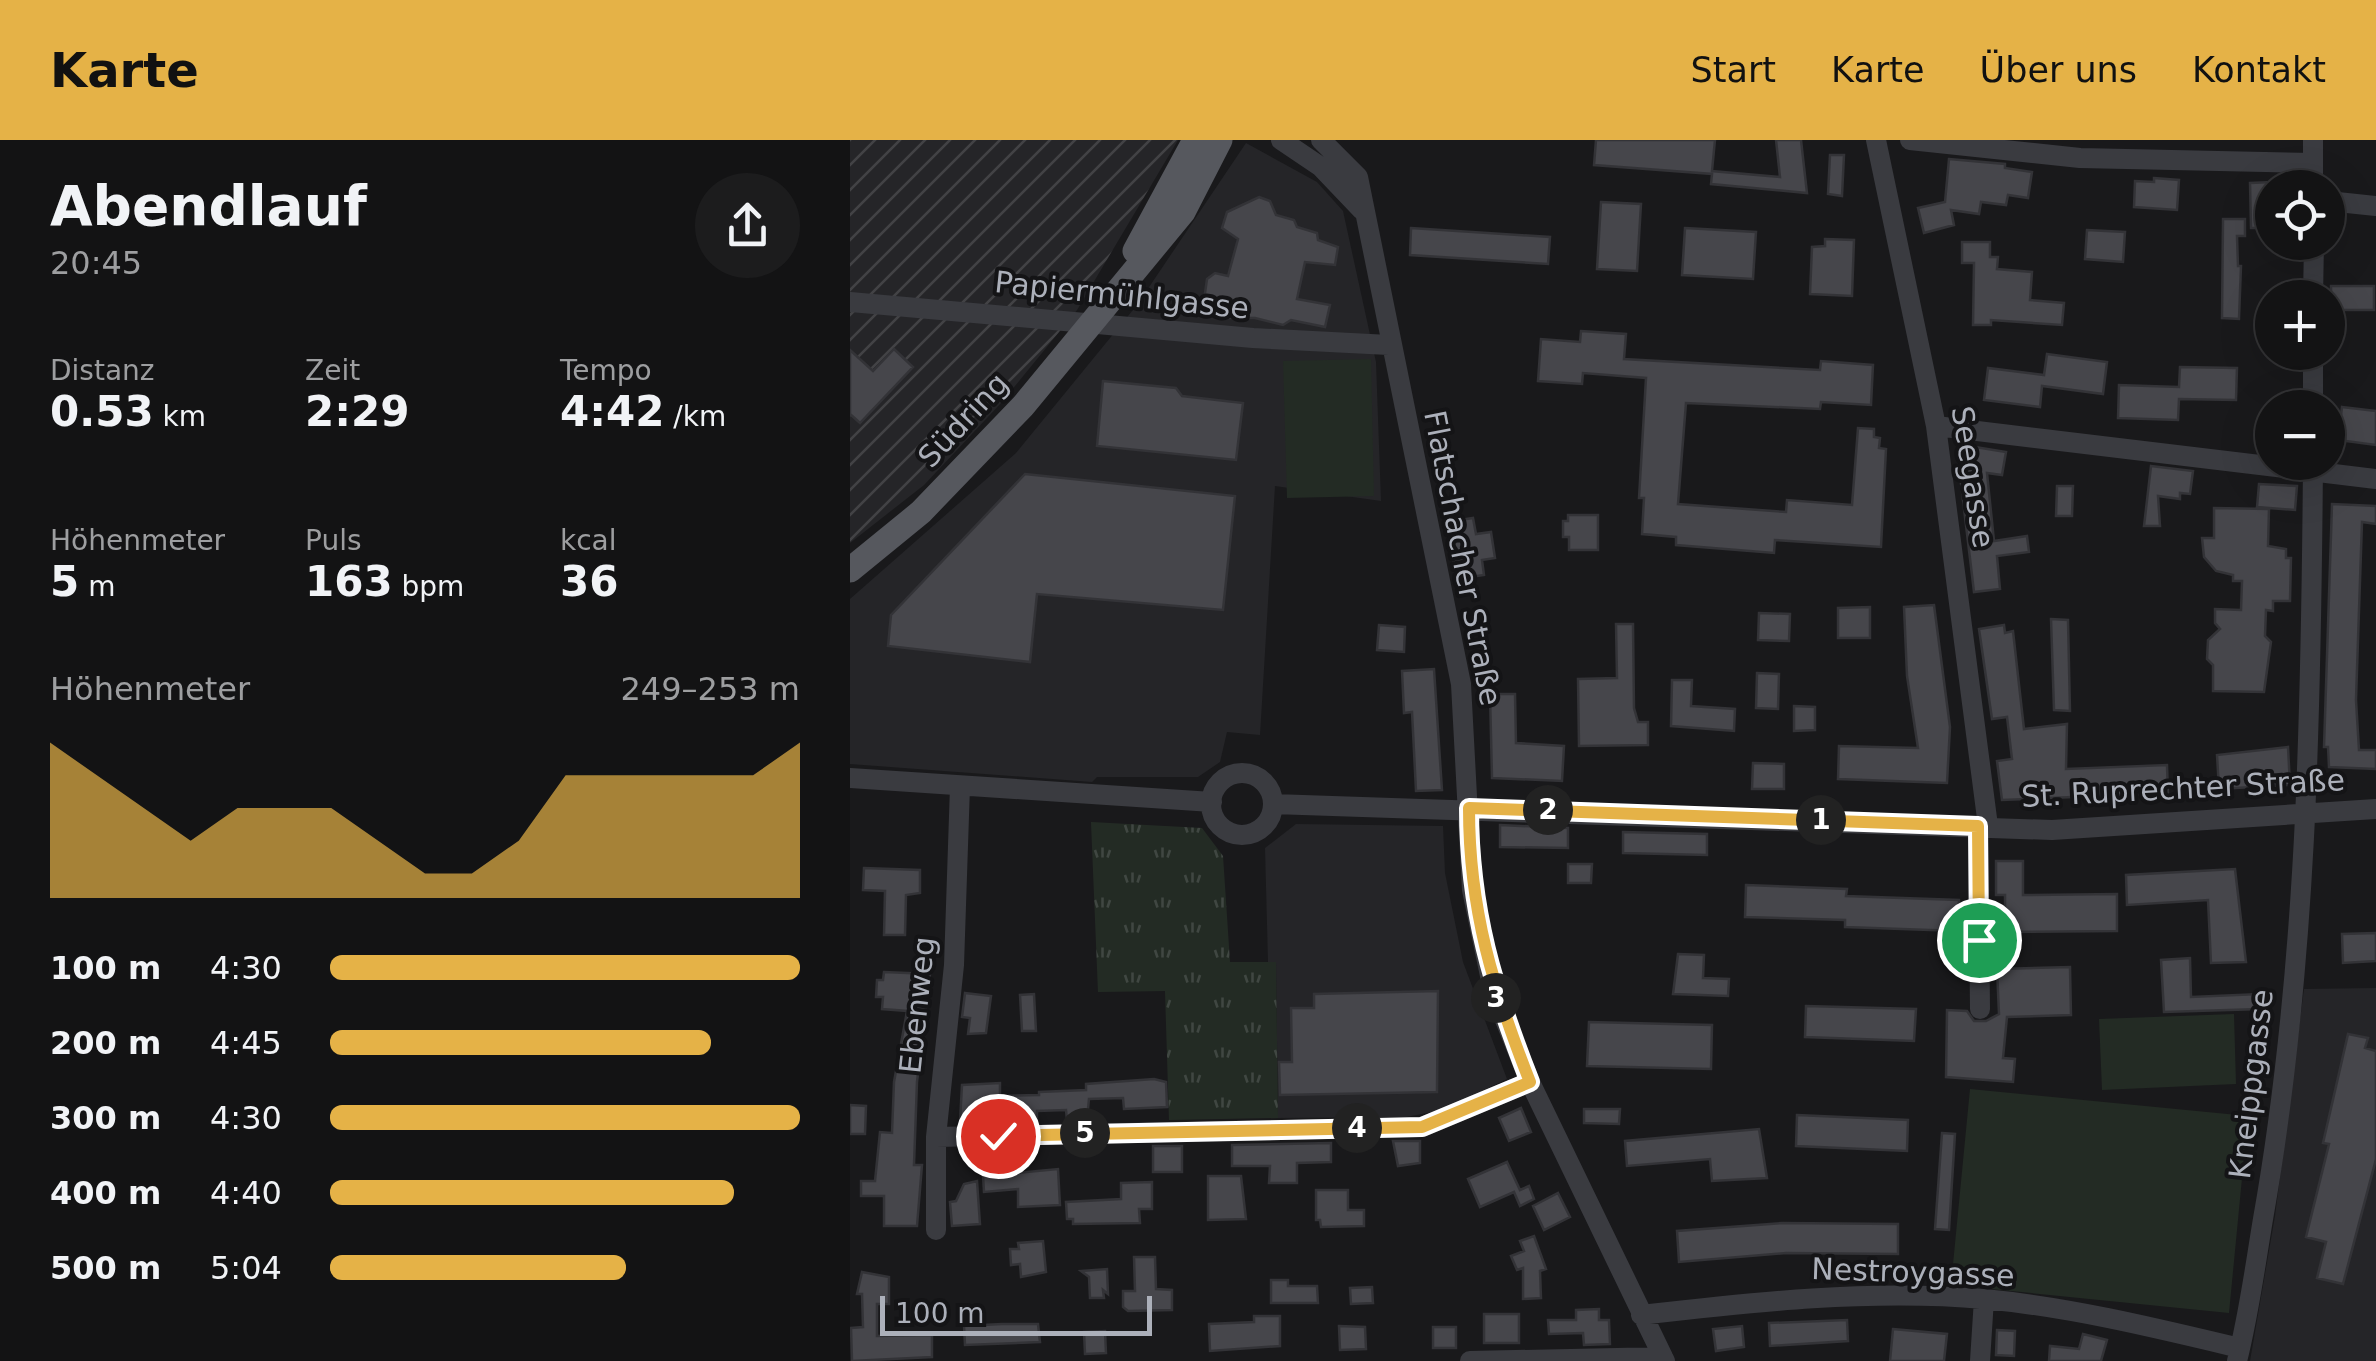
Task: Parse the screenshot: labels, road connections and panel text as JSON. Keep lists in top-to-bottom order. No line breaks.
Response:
{"streets":{"main road":["Südring"],"street":["Papiermühlgasse","Seegasse","Flatschacher Straße","St. Ruprechter Straße","Ebenweg","Kneippgasse","Nestroygasse"]},"crossings":[["Papiermühlgasse","Südring"],["Papiermühlgasse","Flatschacher Straße"],["Seegasse","St. Ruprechter Straße"],["Flatschacher Straße","St. Ruprechter Straße"],["Flatschacher Straße","Nestroygasse"],["St. Ruprechter Straße","Kneippgasse"],["Kneippgasse","Nestroygasse"]],"scale_bar":"100 m","page":{"header":"Karte","nav":["Start","Karte","Über uns","Kontakt"],"heading":["Abendlauf","20:45"],"map_buttons":["+","−"],"stats":[["Distanz","0.53 km"],["Zeit","2:29"],["Tempo","4:42 /km"],["Höhenmeter","5 m"],["Puls","163 bpm"],["kcal","36"]],"chart":["Höhenmeter","249–253 m"],"pins":["2","1","3","4","5"],"list":[{"name":"100 m","note":"4:30"},{"name":"200 m","note":"4:45"},{"name":"300 m","note":"4:30"},{"name":"400 m","note":"4:40"},{"name":"500 m","note":"5:04"}],"scale":"100 m"}}
